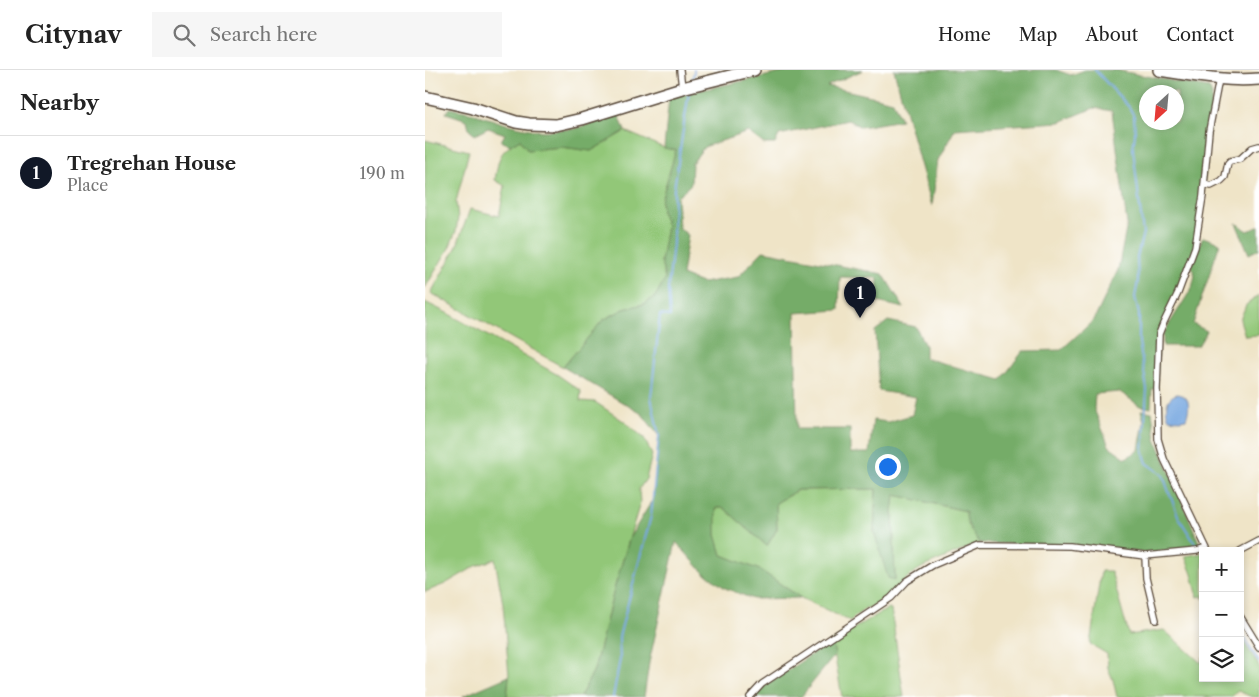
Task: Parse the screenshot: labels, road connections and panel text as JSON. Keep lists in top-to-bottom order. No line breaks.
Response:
{"north":"bottom left","page":{"header":"Citynav","search":"Search here","nav":["Home","Map","About","Contact"],"heading":"Nearby","list":[{"mark":"1","name":"Tregrehan House","note":"Place","value":"190 m"}],"pins":"1","map_buttons":["+","−"]}}
